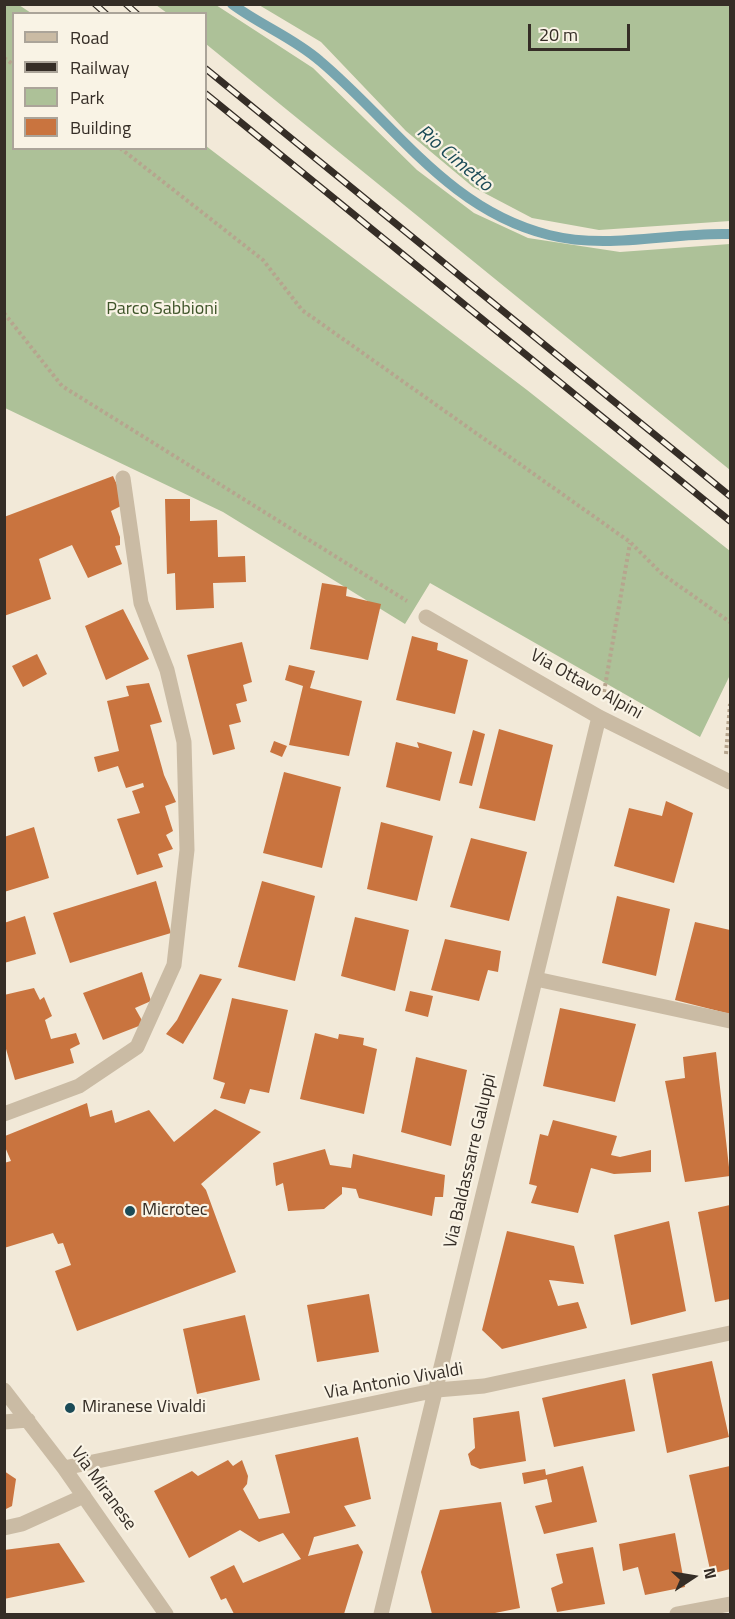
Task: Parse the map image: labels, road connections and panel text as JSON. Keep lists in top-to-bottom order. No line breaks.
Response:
{"streets":{"street":["Via Ottavo Alpini","Via Baldassarre Galuppi","Via Antonio Vivaldi","Via Miranese"]},"crossings":[["Via Ottavo Alpini","Via Baldassarre Galuppi"],["Via Baldassarre Galuppi","Via Antonio Vivaldi"],["Via Antonio Vivaldi","Via Miranese"]],"water":["Rio Cimetto"],"parks":["Parco Sabbioni"],"places":["Microtec","Miranese Vivaldi"],"legend":["Road","Railway","Park","Building"],"scale_bar":"20 m","north":"right"}
